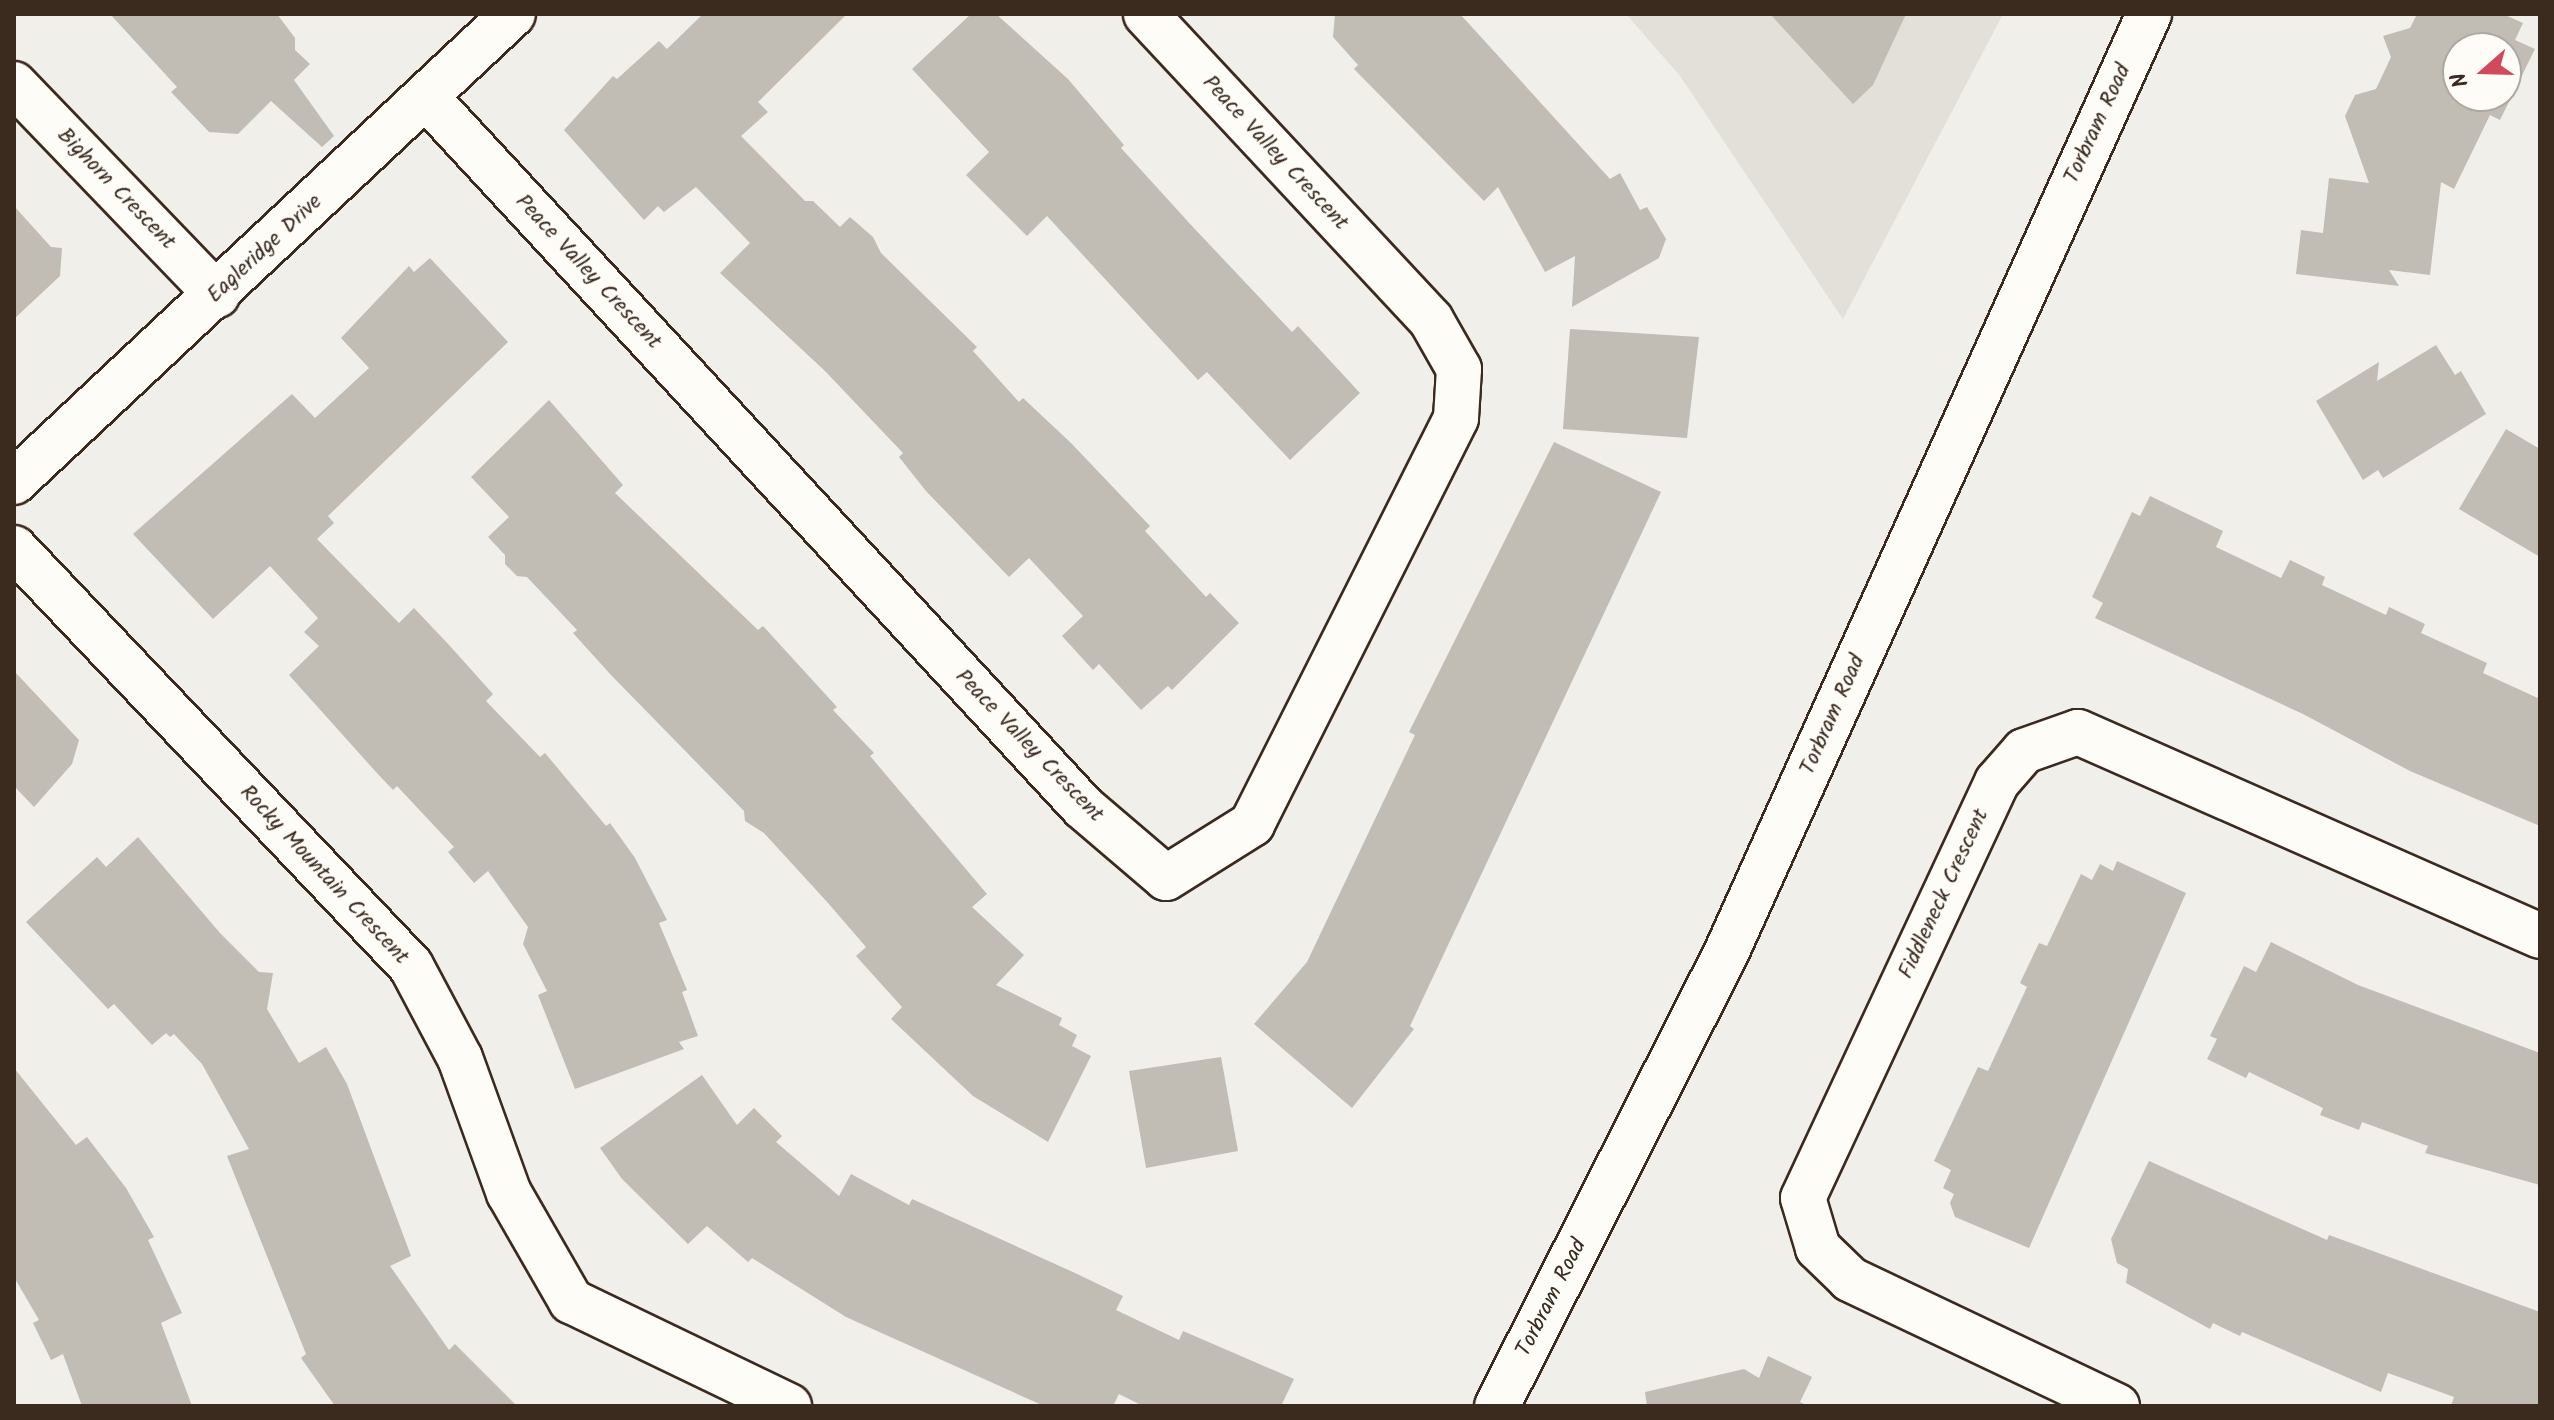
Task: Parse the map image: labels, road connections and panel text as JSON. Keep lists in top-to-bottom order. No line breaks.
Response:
{"streets":{"street":["Torbram Road","Peace Valley Crescent","Bighorn Crescent","Eagleridge Drive","Rocky Mountain Crescent","Fiddleneck Crescent"]},"crossings":[["Peace Valley Crescent","Eagleridge Drive"],["Bighorn Crescent","Eagleridge Drive"]],"north":"left"}
